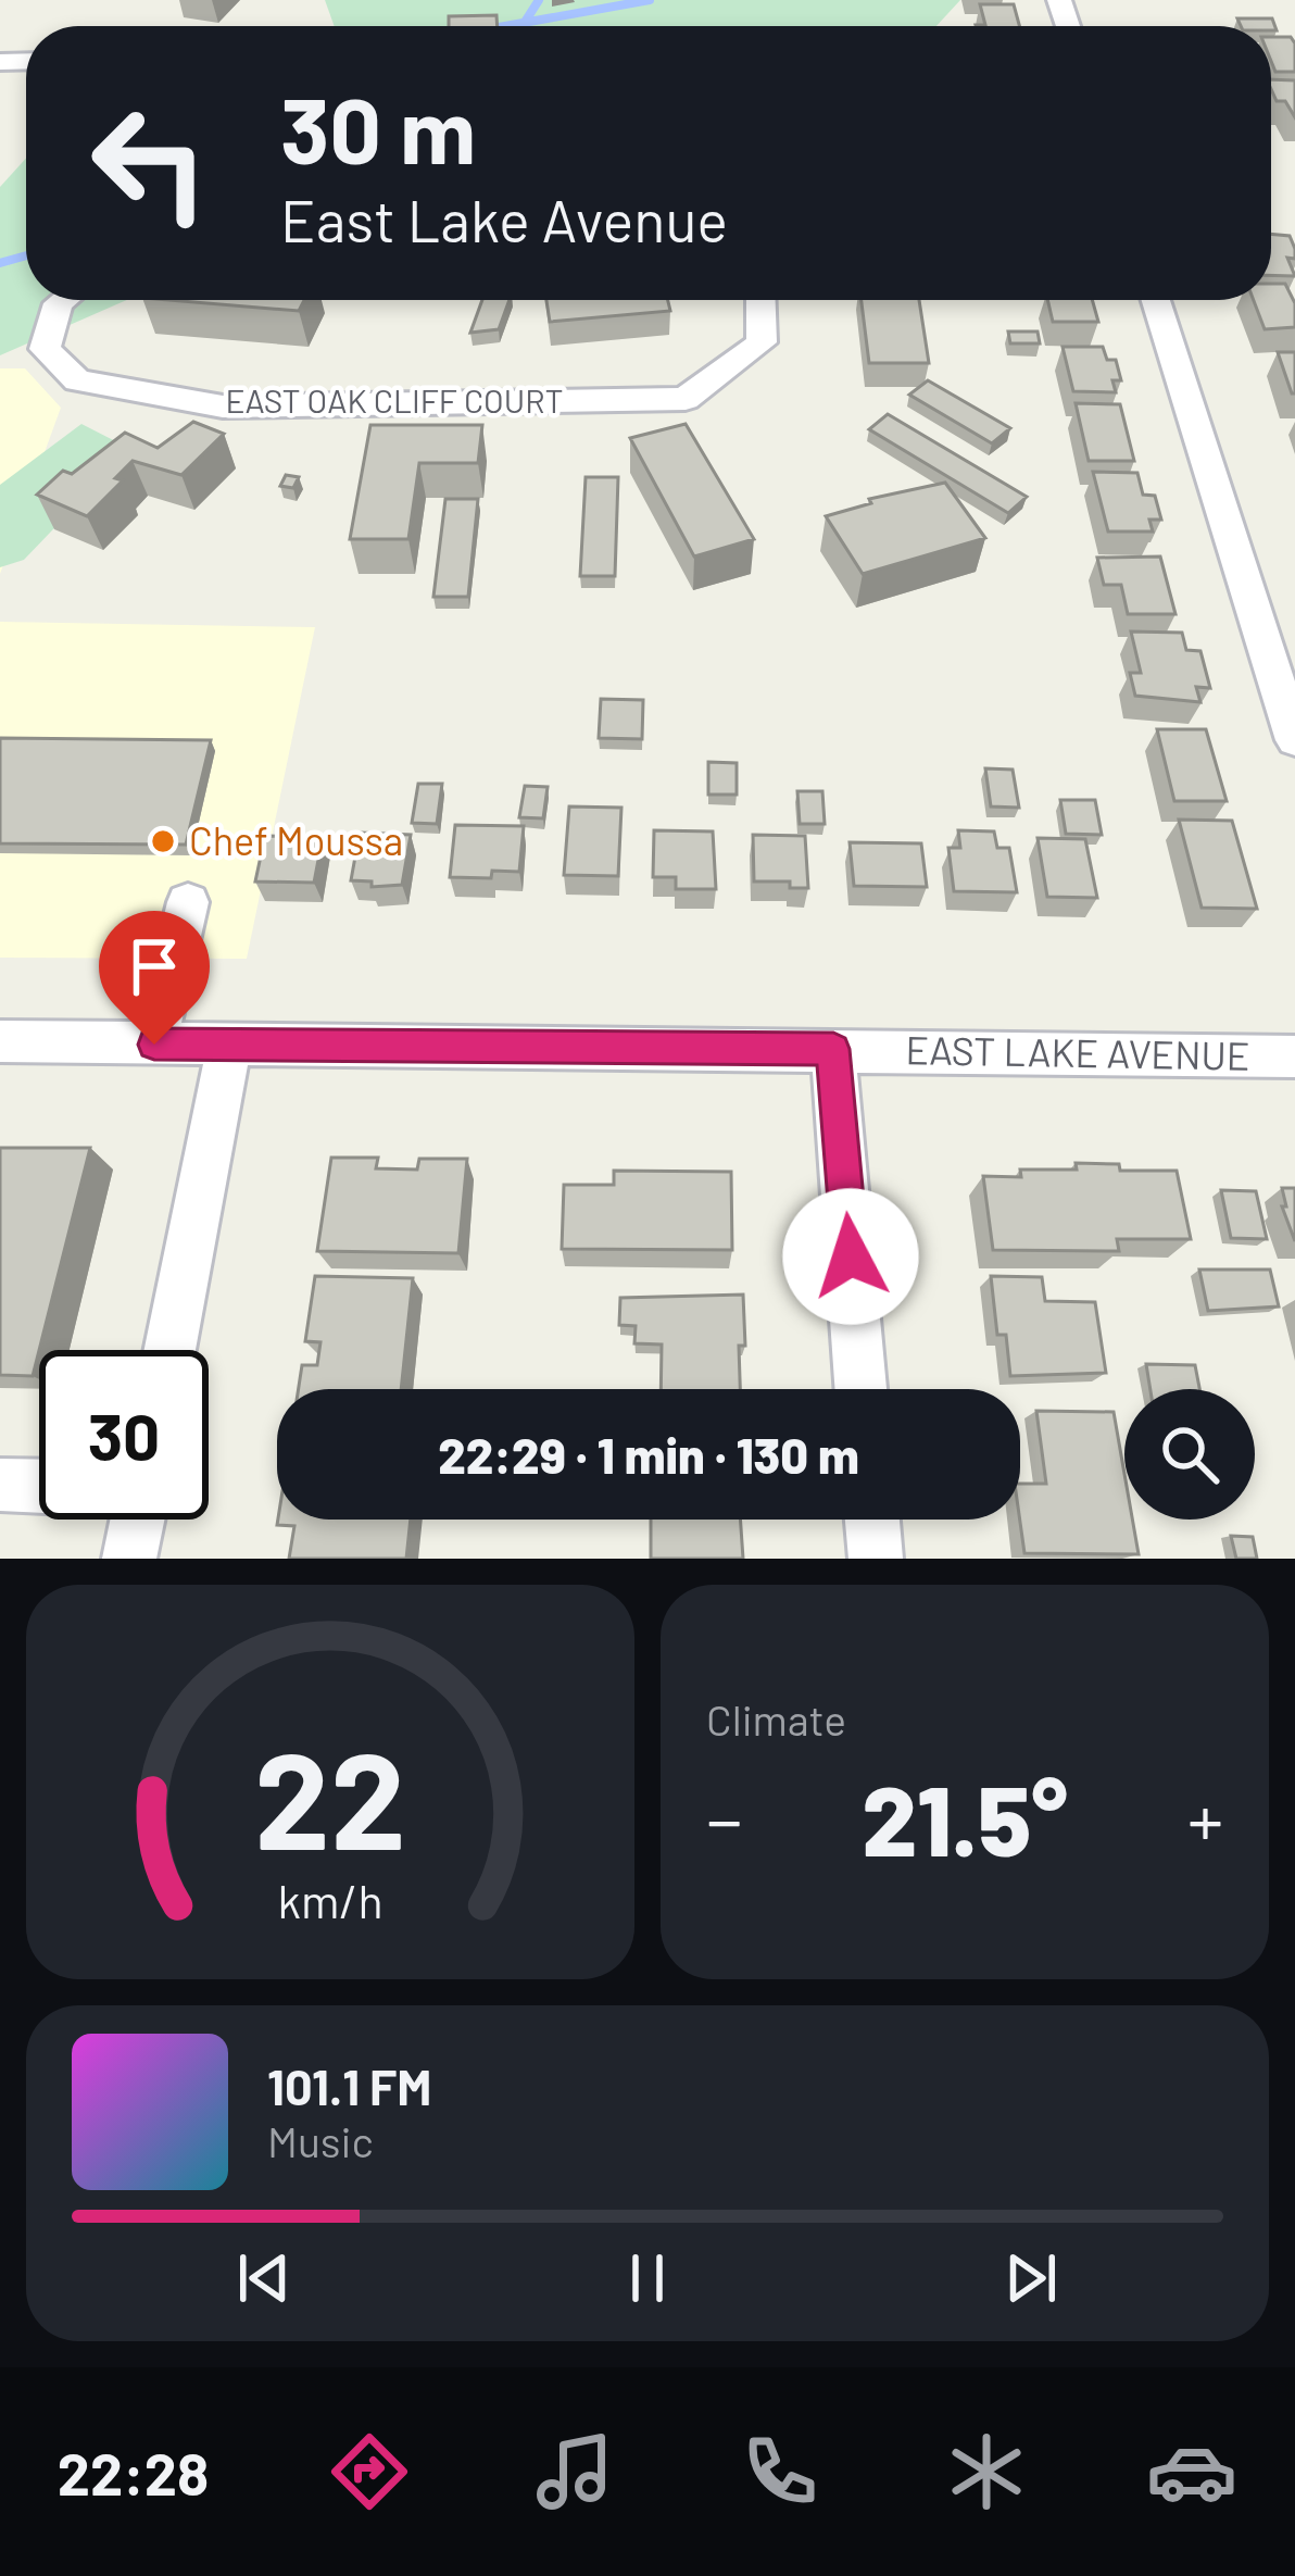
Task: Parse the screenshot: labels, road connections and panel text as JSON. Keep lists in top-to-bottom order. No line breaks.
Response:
{"streets":{"street":["EAST OAK CLIFF COURT","EAST LAKE AVENUE"]},"places":["Chef Moussa"],"page":{"turn":["30 m","East Lake Avenue"],"limit":"30","trip":"22:29 · 1 min · 130 m","tile":"Climate","heat":["−","21.5°","+"],"song":["101.1 FM","Music"],"tabs":"22:28","gauge":["22","km/h"]}}
